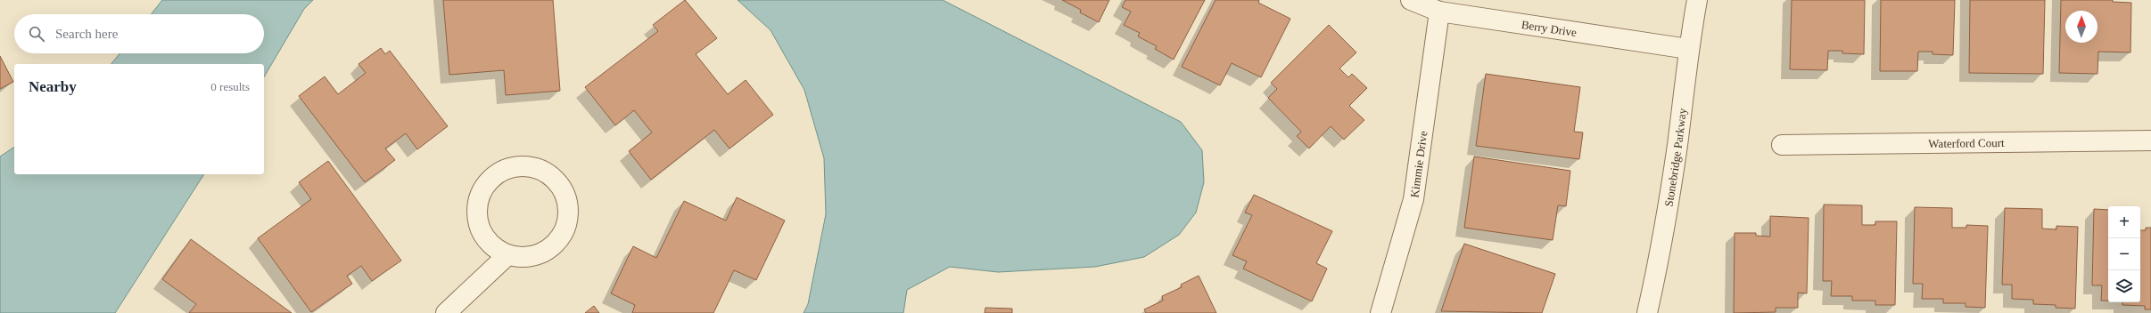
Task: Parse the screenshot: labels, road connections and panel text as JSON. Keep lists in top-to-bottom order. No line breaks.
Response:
{"streets":{"street":["Berry Drive","Waterford Court","Stonebridge Parkway","Kimmie Drive"]},"crossings":[["Berry Drive","Stonebridge Parkway"],["Berry Drive","Kimmie Drive"]],"north":"top","page":{"search":"Search here","heading":["Nearby","0 results"],"map_buttons":["+","−"]}}
